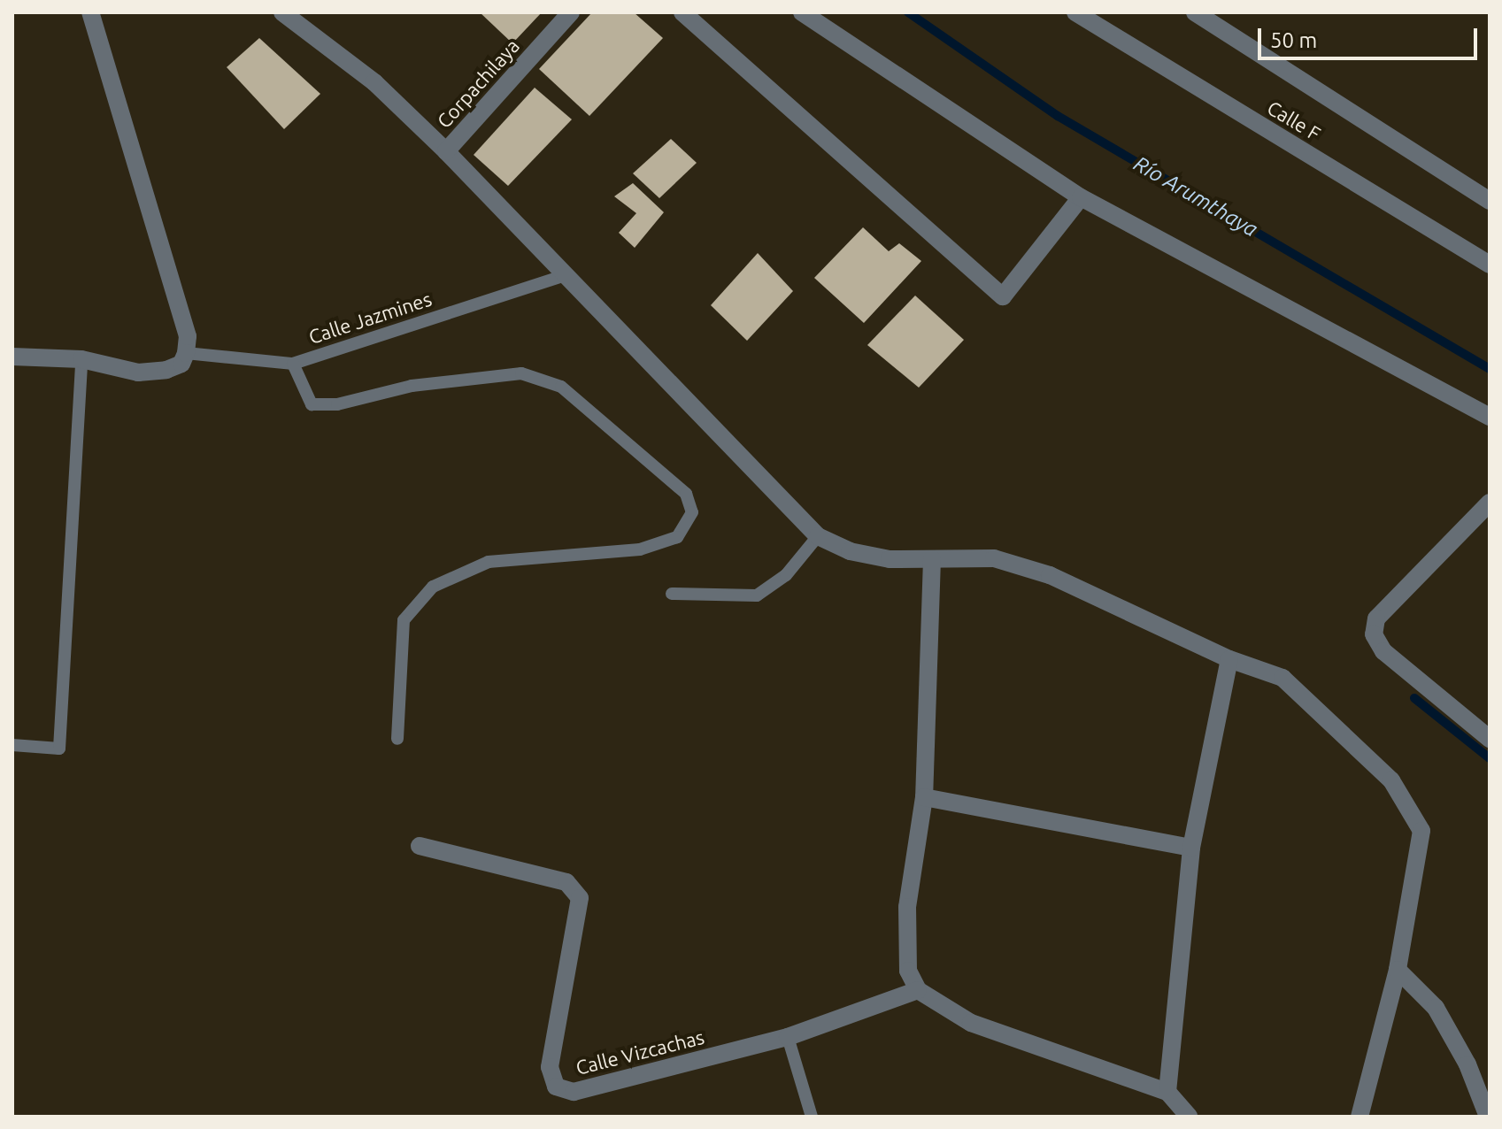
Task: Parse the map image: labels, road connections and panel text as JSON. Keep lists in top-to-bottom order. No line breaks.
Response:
{"streets":{"street":["Corpachilaya","Calle F","Calle Vizcachas"],"lane":["Calle Jazmines"]},"water":["Río Arumthaya"],"scale_bar":"50 m"}
